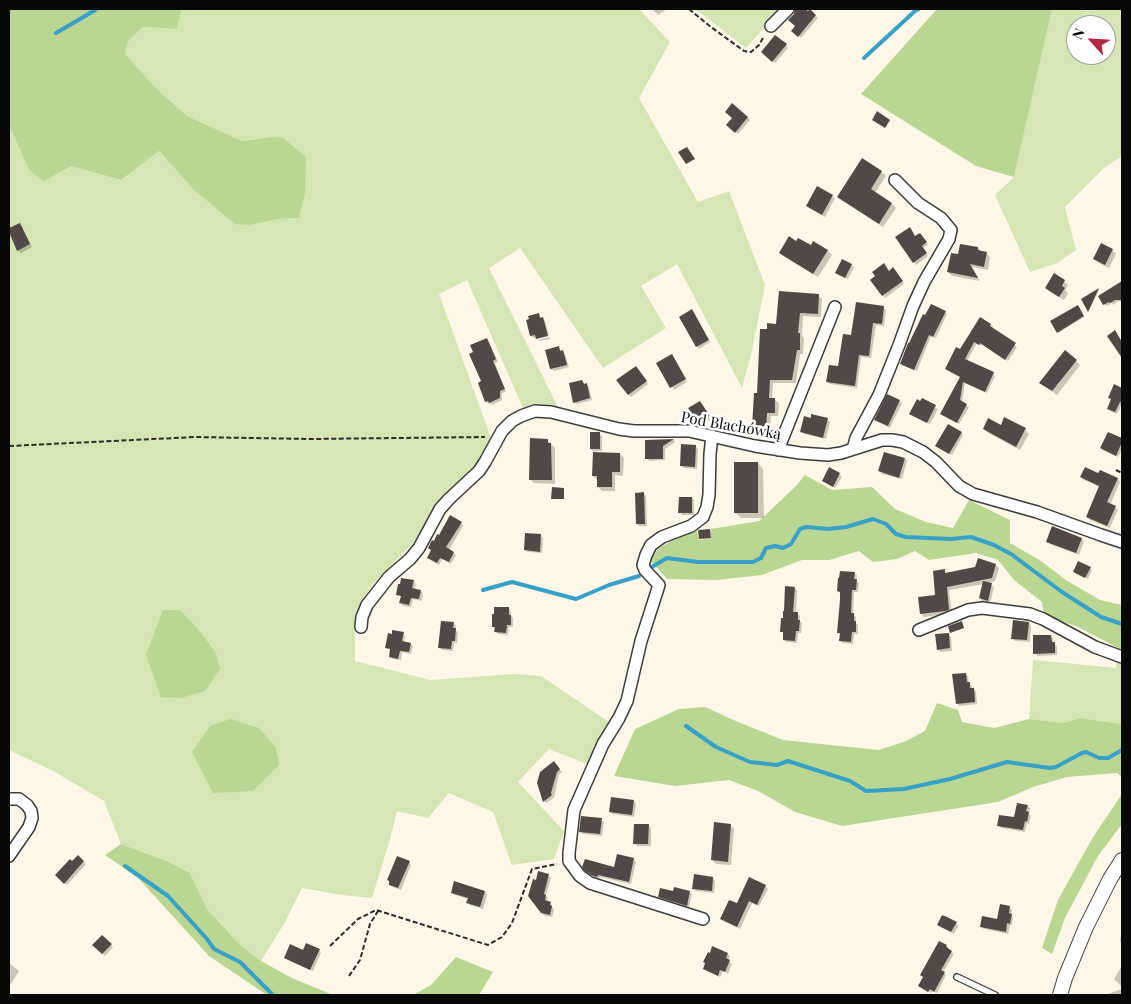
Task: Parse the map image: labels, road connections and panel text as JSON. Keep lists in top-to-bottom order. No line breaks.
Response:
{"streets":{"street":["Pod Blachówką"]},"north":"top left"}
